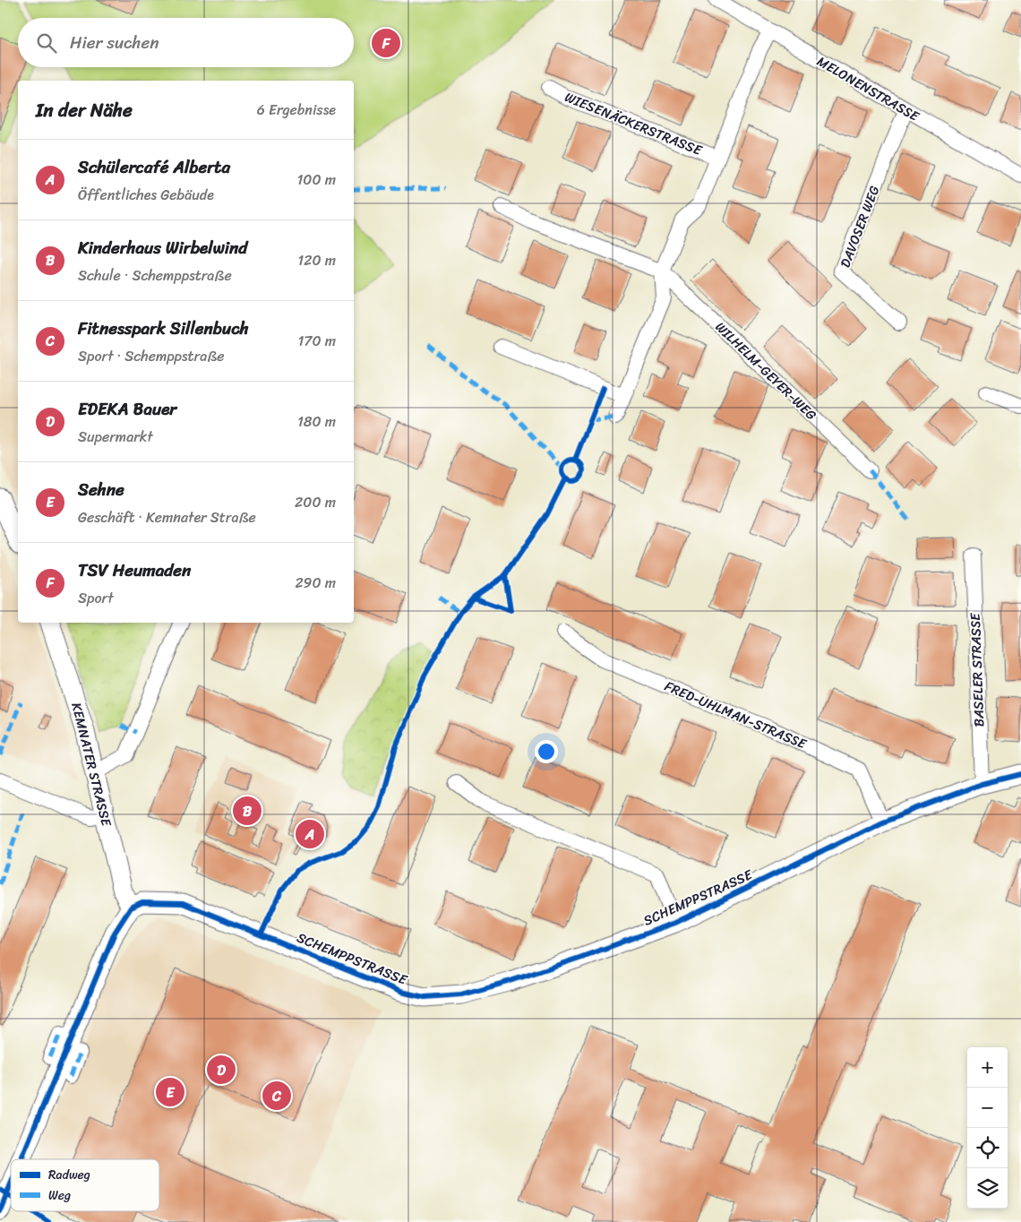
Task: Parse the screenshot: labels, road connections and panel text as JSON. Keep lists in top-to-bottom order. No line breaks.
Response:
{"streets":{"street":["MELONENSTRASSE","WIESENÄCKERSTRASSE","DAVOSER WEG","WILHELM-GEYER-WEG","BASELER STRASSE","FRED-UHLMAN-STRASSE","KEMNATER STRASSE","SCHEMPPSTRASSE"]},"crossings":[["MELONENSTRASSE","WIESENÄCKERSTRASSE"],["MELONENSTRASSE","DAVOSER WEG"],["WIESENÄCKERSTRASSE","WILHELM-GEYER-WEG"],["BASELER STRASSE","SCHEMPPSTRASSE"],["FRED-UHLMAN-STRASSE","SCHEMPPSTRASSE"],["KEMNATER STRASSE","SCHEMPPSTRASSE"]],"legend":["Radweg","Weg"],"page":{"search":"Hier suchen","pins":["F","B","A","D","E","C"],"heading":["In der Nähe","6 Ergebnisse"],"list":[{"mark":"A","name":"Schülercafé Alberta","note":"Öffentliches Gebäude","value":"100 m"},{"mark":"B","name":"Kinderhaus Wirbelwind","note":"Schule · Schemppstraße","value":"120 m"},{"mark":"C","name":"Fitnesspark Sillenbuch","note":"Sport · Schemppstraße","value":"170 m"},{"mark":"D","name":"EDEKA Bauer","note":"Supermarkt","value":"180 m"},{"mark":"E","name":"Sehne","note":"Geschäft · Kemnater Straße","value":"200 m"},{"mark":"F","name":"TSV Heumaden","note":"Sport","value":"290 m"}],"map_buttons":["+","−"]}}
